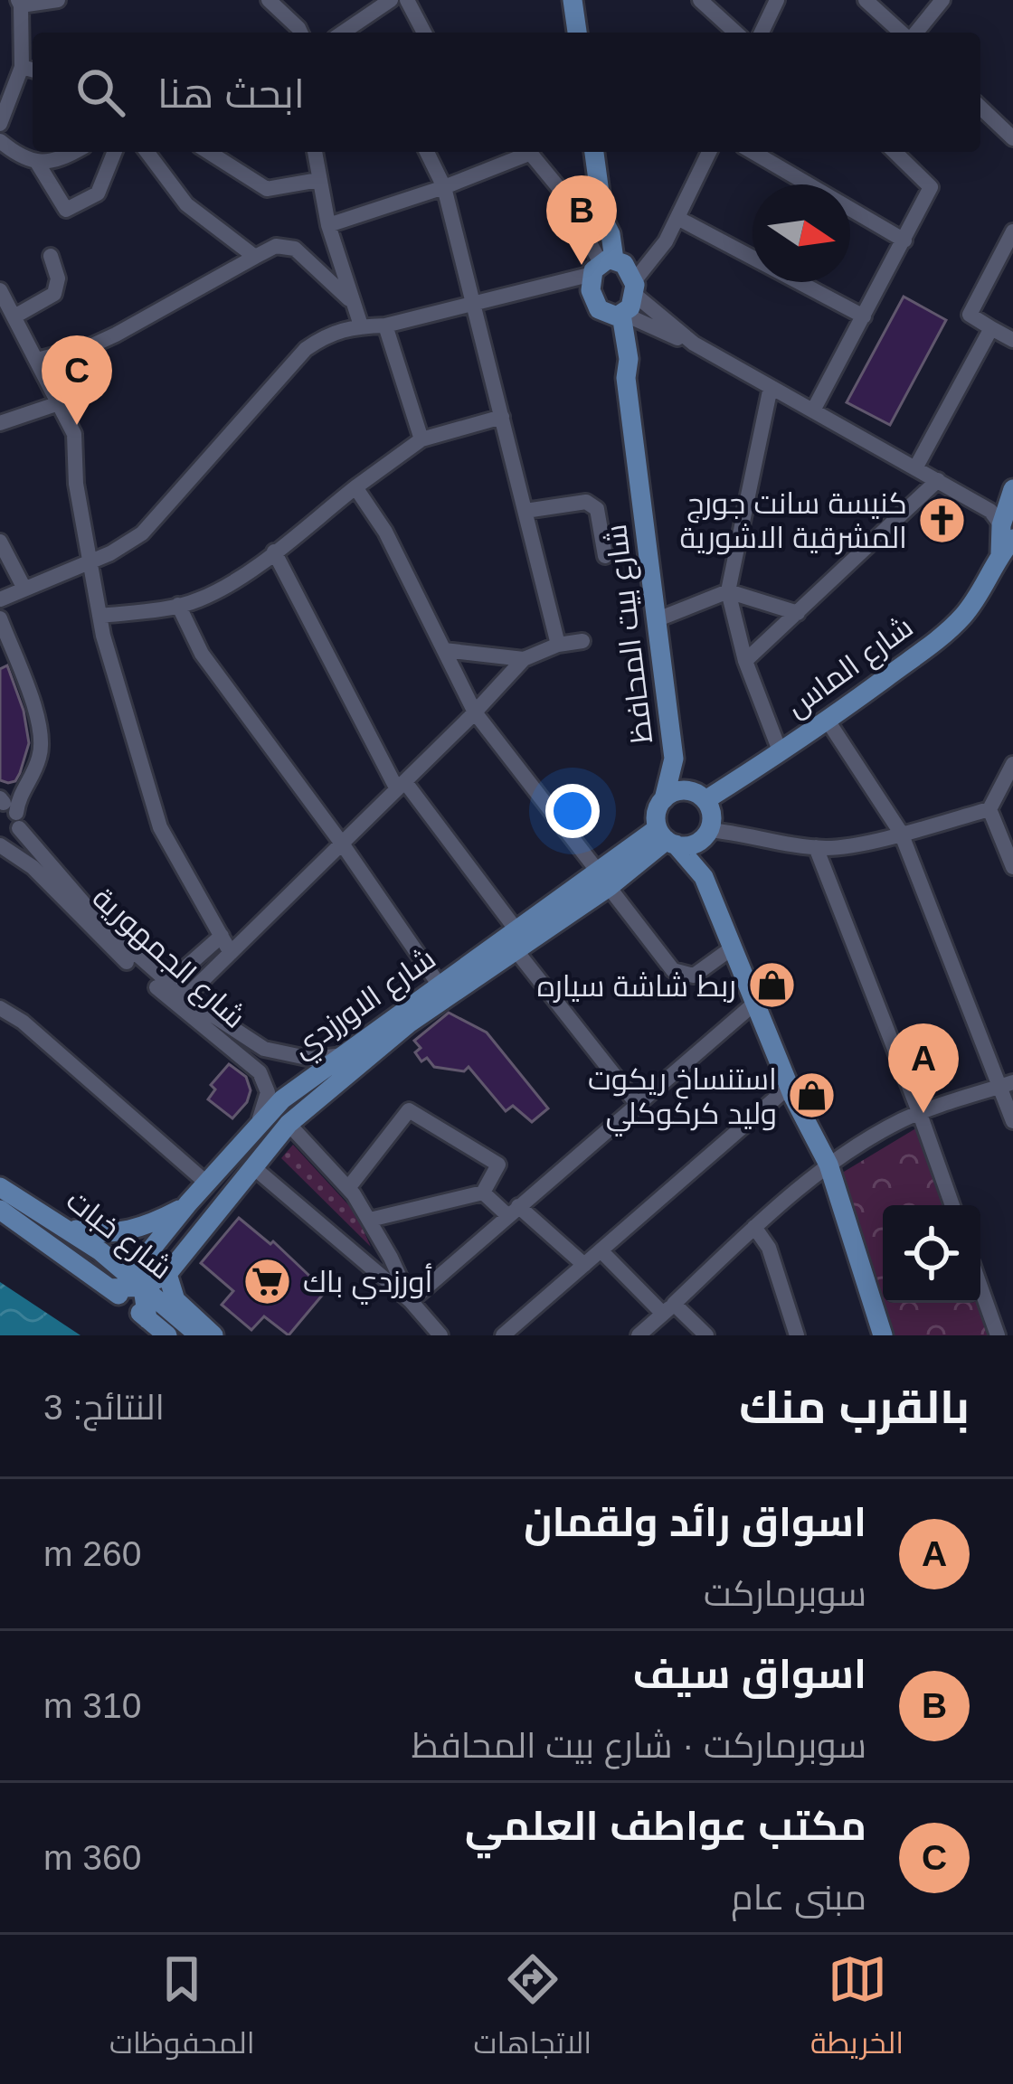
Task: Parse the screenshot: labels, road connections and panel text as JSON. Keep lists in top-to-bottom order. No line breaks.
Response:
{"streets":{"main road":["شارع بيت المحافظ","شارع الماس","شارع الاورزدي","شارع خبات"],"street":["شارع الجمهورية"]},"crossings":[["شارع بيت المحافظ","شارع الماس"],["شارع بيت المحافظ","شارع الاورزدي"],["شارع الماس","شارع الاورزدي"],["شارع الجمهورية","شارع الاورزدي"],["شارع الاورزدي","شارع خبات"]],"places":{"church":["كنيسة سانت جورج المشرقية الاشورية"],"shop":["ربط شاشة سياره","استنساخ ريكوت وليد كركوكلي"],"supermarket":["أورزدي باك"]},"north":"right","page":{"search":"ابحث هنا","pins":["B","C","A"],"heading":["بالقرب منك","النتائج: 3"],"list":[{"mark":"A","name":"اسواق رائد ولقمان","note":"سوبرماركت","value":"260 m"},{"mark":"B","name":"اسواق سيف","note":"سوبرماركت · شارع بيت المحافظ","value":"310 m"},{"mark":"C","name":"مكتب عواطف العلمي","note":"مبنى عام","value":"360 m"}],"nav":["الخريطة","الاتجاهات","المحفوظات"]}}
